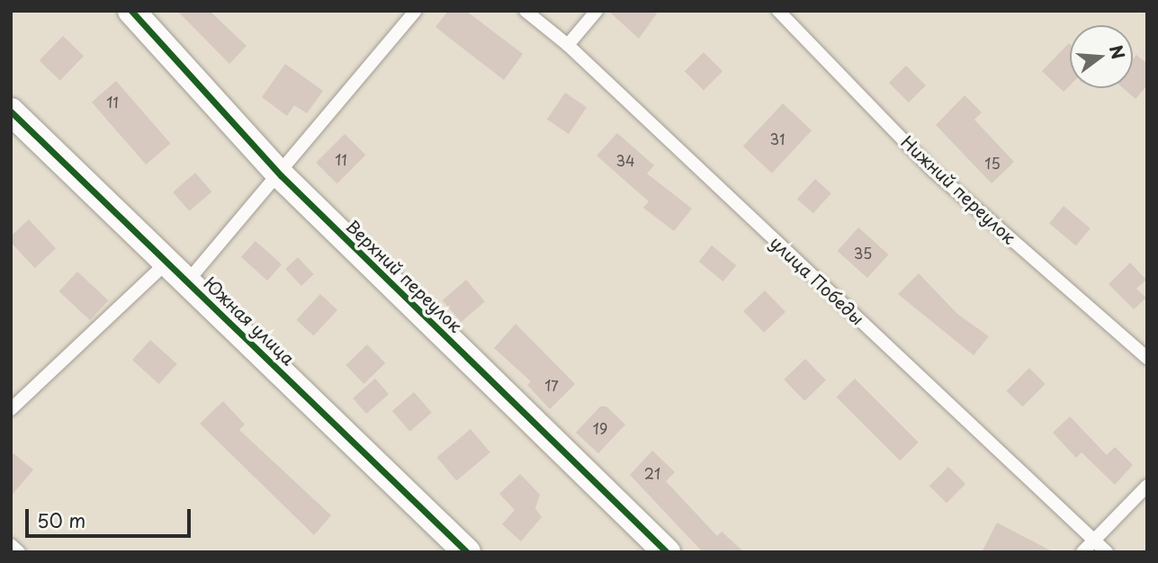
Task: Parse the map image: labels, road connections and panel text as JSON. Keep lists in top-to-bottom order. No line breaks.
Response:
{"streets":{"street":["Верхний переулок","Южная улица"],"lane":["Нижний переулок","улица Победы"]},"house_numbers":["11","31","11","34","15","35","17","19","21"],"scale_bar":"50 m","north":"right"}
